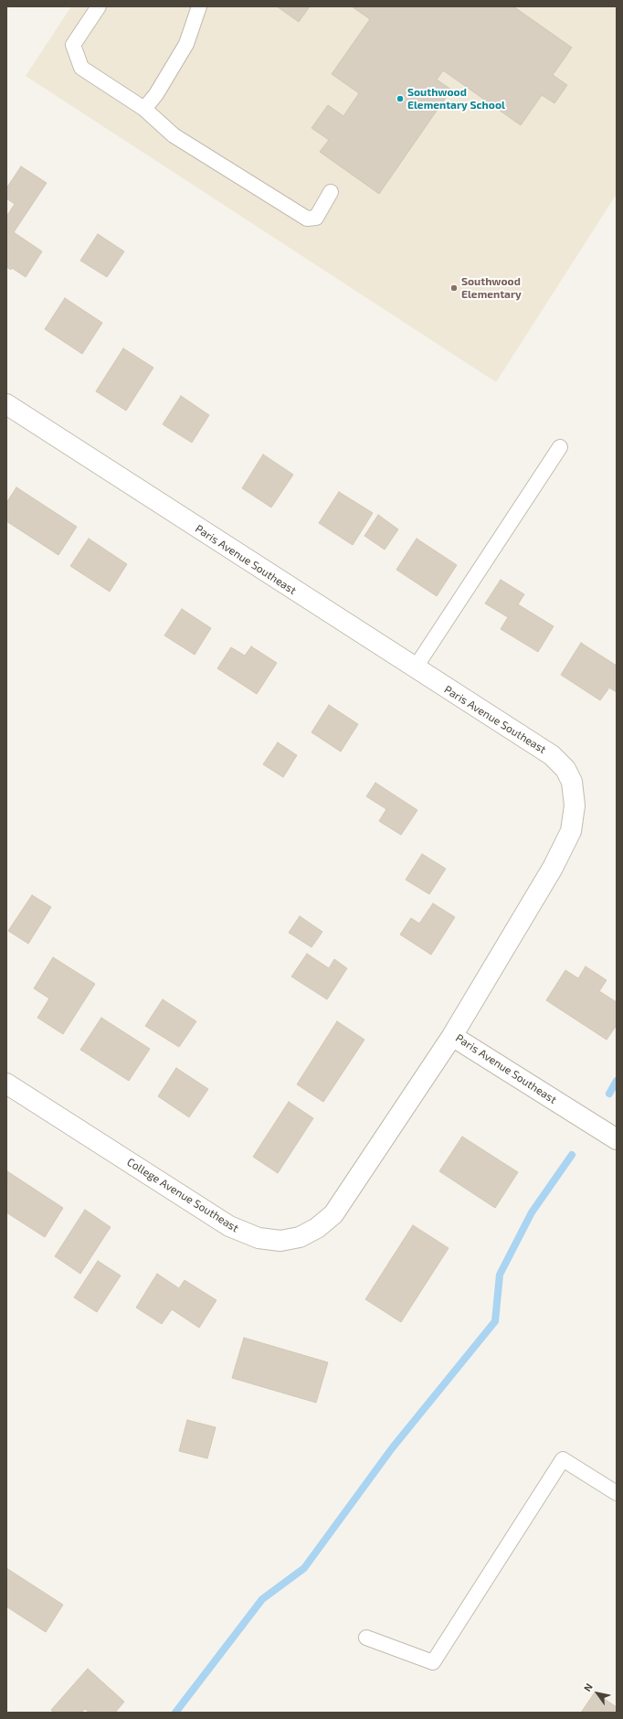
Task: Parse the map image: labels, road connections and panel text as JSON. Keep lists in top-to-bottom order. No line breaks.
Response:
{"streets":{"street":["Paris Avenue Southeast","College Avenue Southeast"]},"crossings":[["Paris Avenue Southeast","College Avenue Southeast"]],"places":["Southwood Elementary School","Southwood Elementary"],"north":"top left"}
